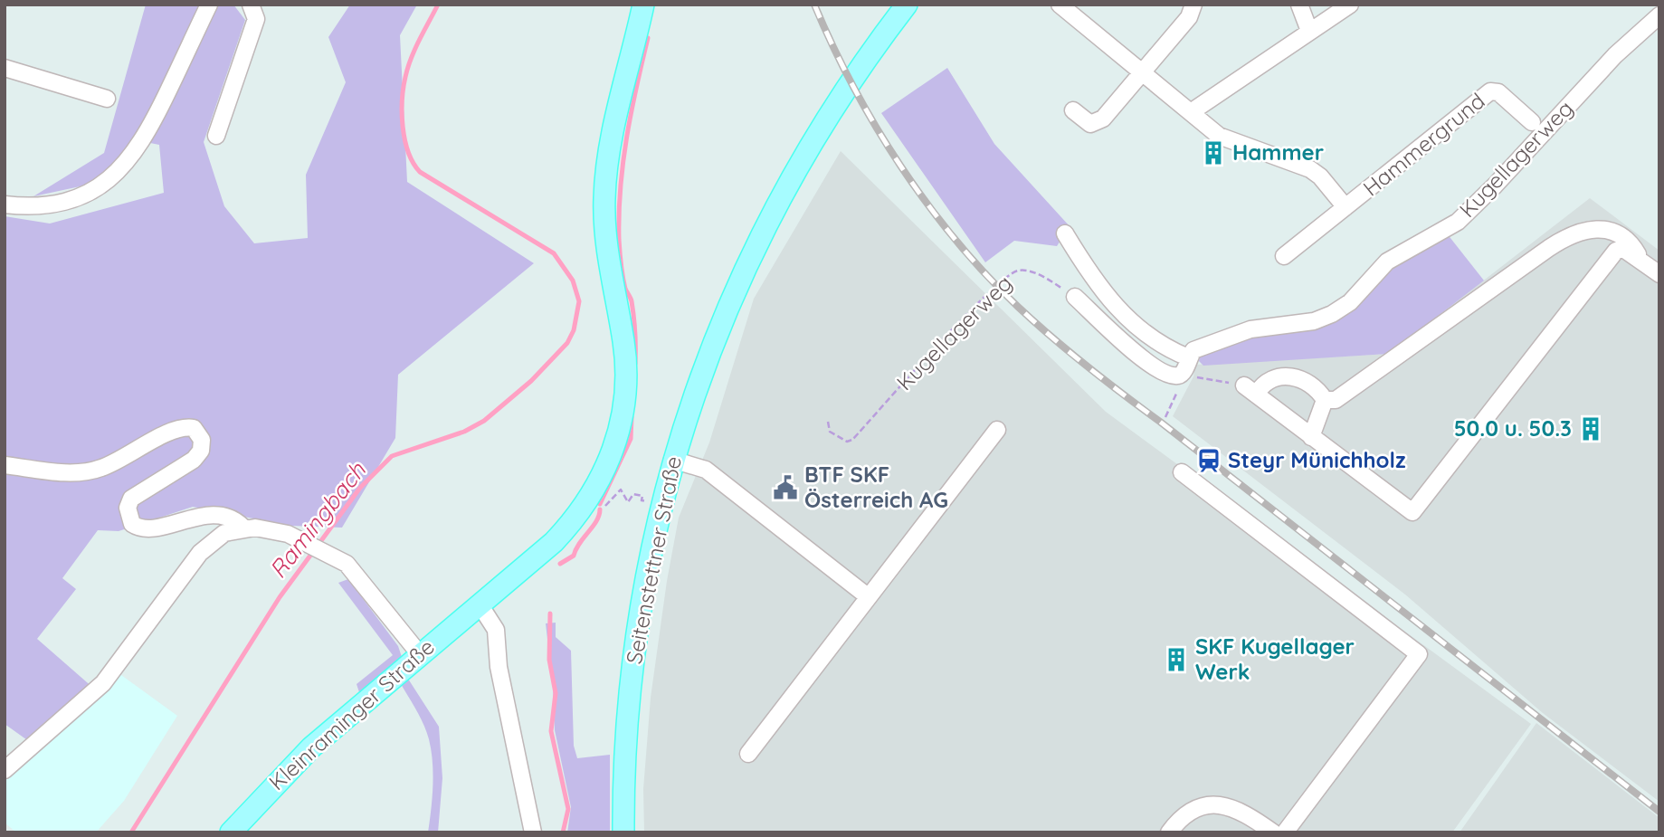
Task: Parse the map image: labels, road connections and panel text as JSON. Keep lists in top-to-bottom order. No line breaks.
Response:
{"streets":{"main road":["Seitenstettner Straße","Kleinraminger Straße"],"street":["Hammergrund","Kugellagerweg"]},"water":["Ramingbach"],"places":{"building":["Hammer","50.0 u. 50.3","SKF Kugellager Werk"],"station":["Steyr Münichholz"],"public building":["BTF SKF Österreich AG"]}}
